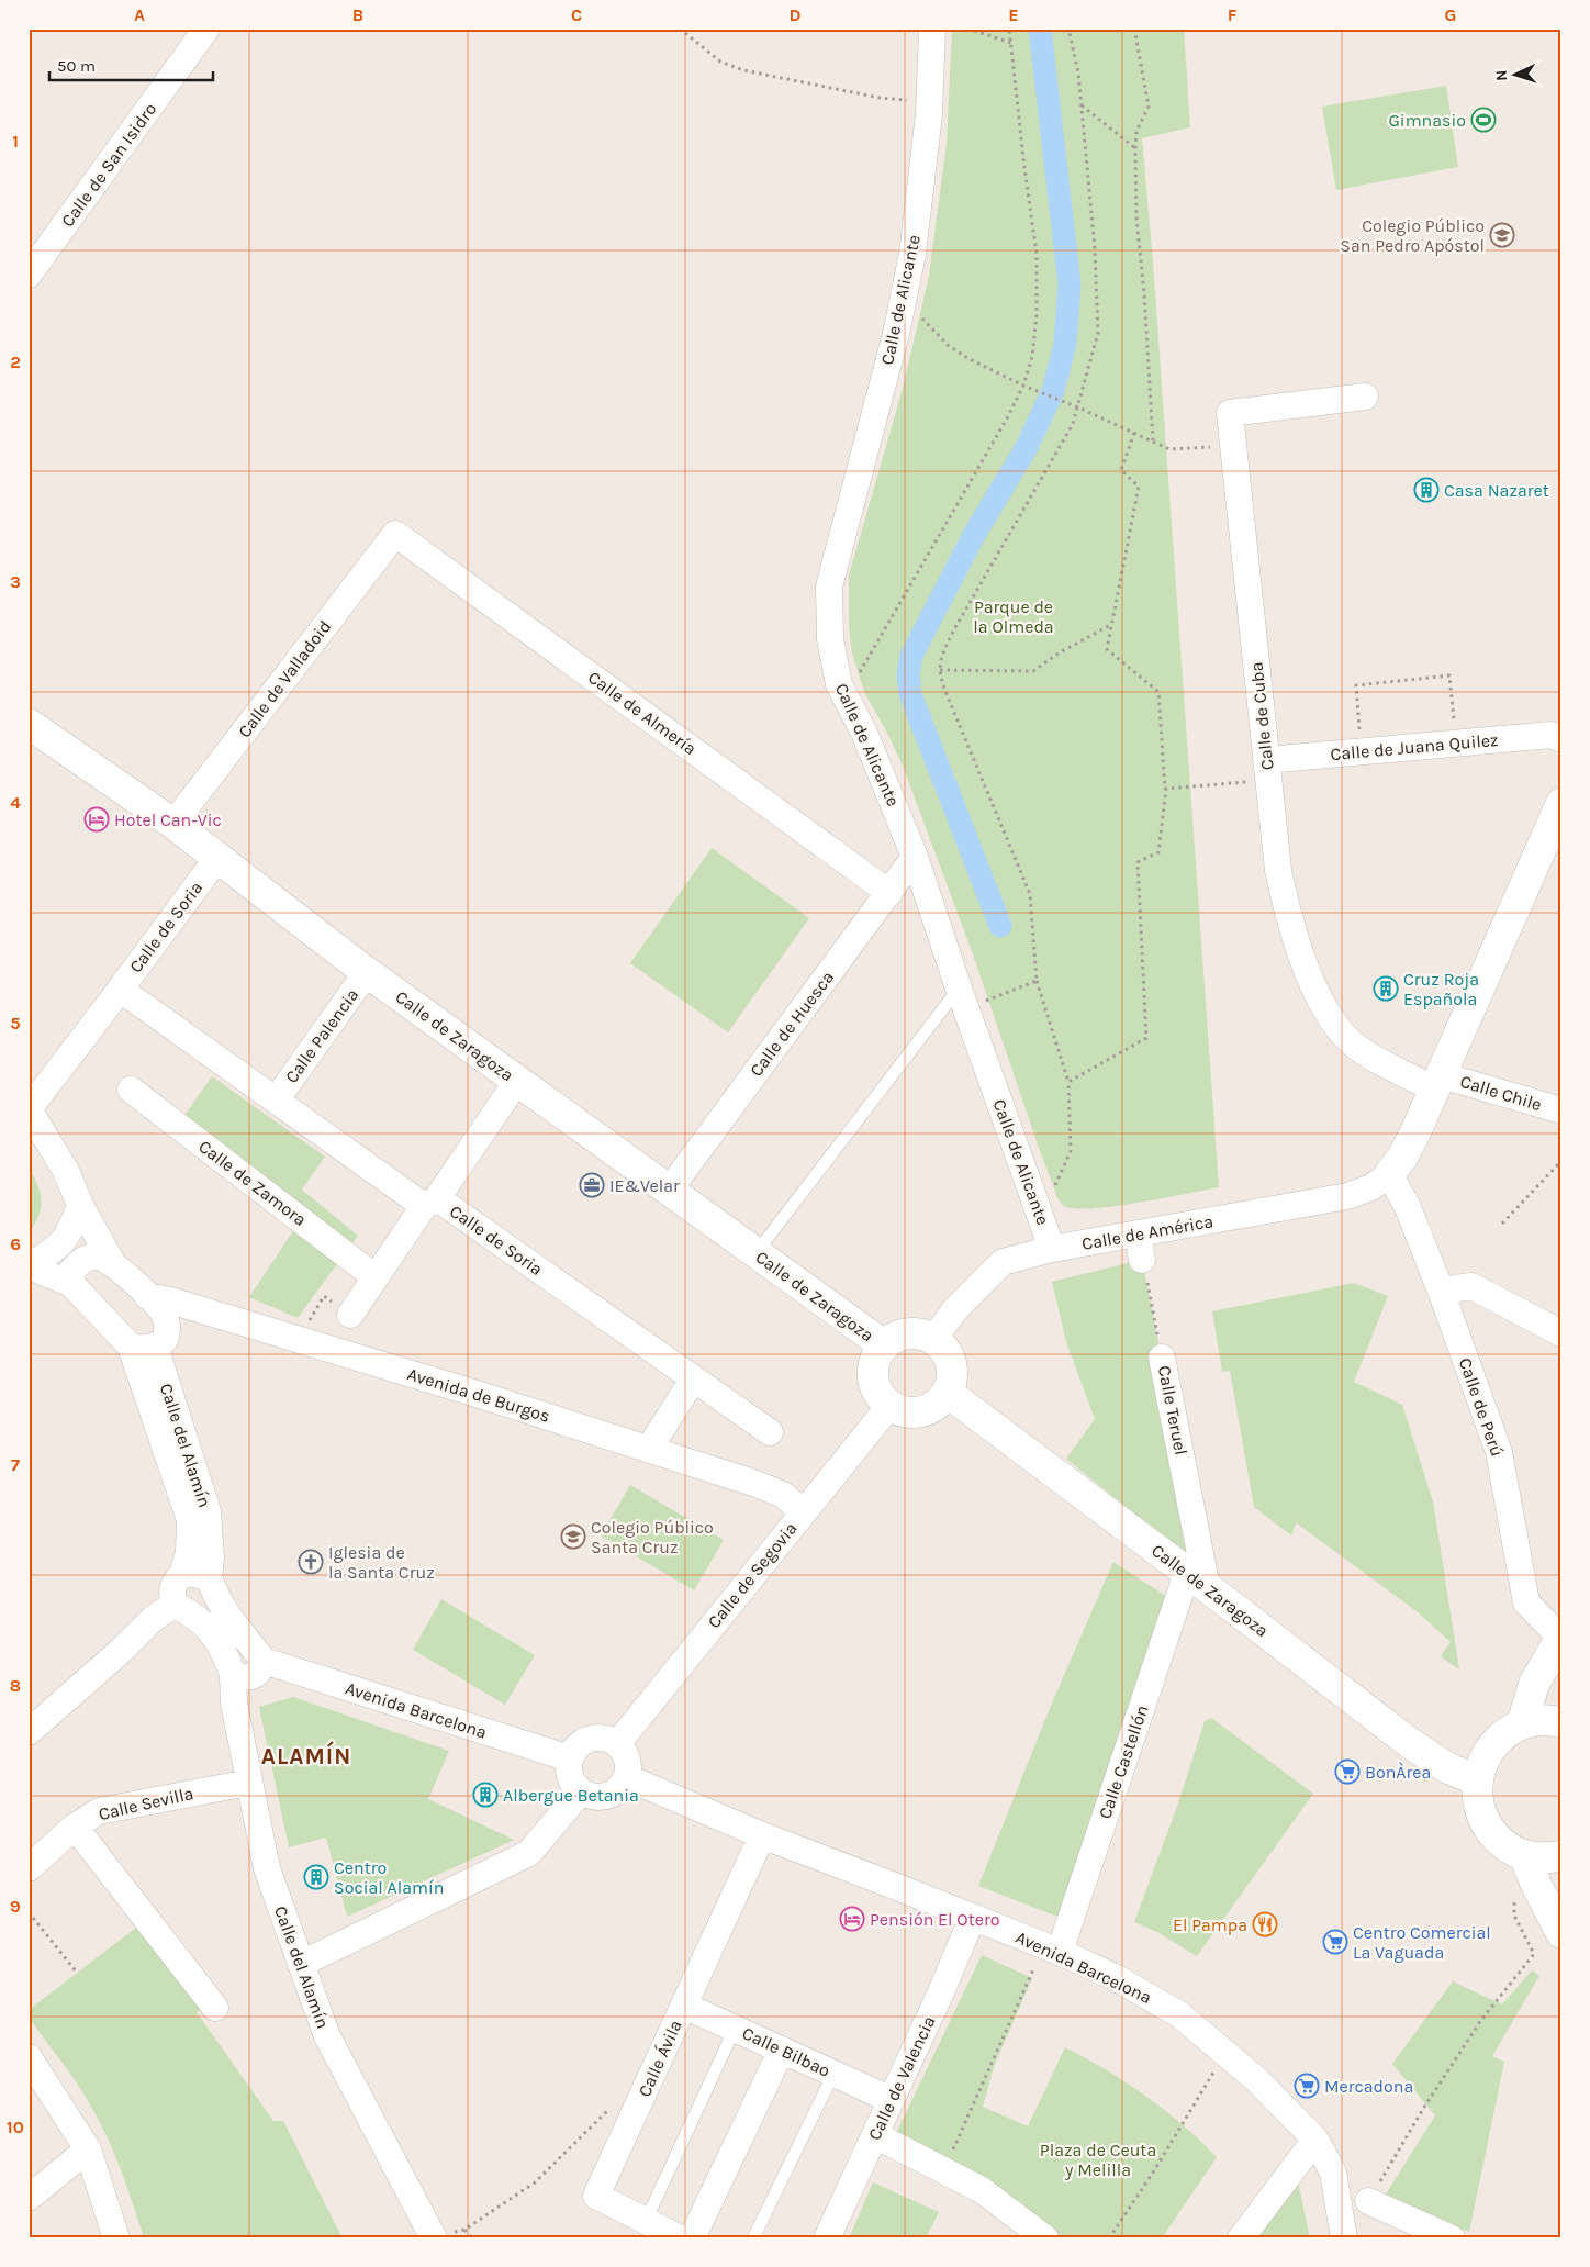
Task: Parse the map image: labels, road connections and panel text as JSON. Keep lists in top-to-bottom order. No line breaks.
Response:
{"streets":{"street":["Calle de San Isidro","Calle de Alicante","Calle de Valladoid","Calle de Almería","Calle de Cuba","Calle de Juana Quilez","Calle de Soria","Calle de Huesca","Calle Palencia","Calle de Zaragoza","Calle Chile","Calle de Zamora","Calle de América","Avenida de Burgos","Calle de Perú","Calle Teruel","Calle del Alamín","Calle de Segovia","Avenida Barcelona","Calle Castellón","Calle Sevilla","Calle Bilbao","Calle Ávila","Calle de Valencia"]},"crossings":[["Calle de Alicante","Calle de Huesca"],["Calle de Alicante","Calle de América"],["Calle de Valladoid","Calle de Almería"],["Calle de Valladoid","Calle de Zaragoza"],["Calle de Almería","Calle de Huesca"],["Calle de Cuba","Calle de Juana Quilez"],["Calle de Cuba","Calle Chile"],["Calle de Soria","Calle Palencia"],["Calle de Soria","Calle de Zaragoza"],["Calle de Huesca","Calle de Zaragoza"],["Calle Palencia","Calle de Zaragoza"],["Calle de Zaragoza","Calle de América"],["Calle de Zaragoza","Calle Teruel"],["Calle de Zaragoza","Calle de Segovia"],["Calle de Zaragoza","Calle Castellón"],["Calle de América","Calle de Perú"],["Calle de América","Calle de Segovia"],["Avenida de Burgos","Calle de Segovia"],["Calle Teruel","Calle Castellón"],["Calle del Alamín","Calle Sevilla"],["Calle de Segovia","Avenida Barcelona"],["Avenida Barcelona","Calle Castellón"],["Avenida Barcelona","Calle Ávila"],["Avenida Barcelona","Calle de Valencia"],["Calle Bilbao","Calle Ávila"],["Calle Bilbao","Calle de Valencia"]],"districts":["ALAMÍN"],"parks":["Parque de la Olmeda","Plaza de Ceuta y Melilla"],"places":{"sports":["Gimnasio"],"school or university":["Colegio Público San Pedro Apóstol","Colegio Público Santa Cruz"],"building":["Casa Nazaret","Cruz Roja Española","Albergue Betania","Centro Social Alamín"],"hotel":["Hotel Can-Vic","Pensión El Otero"],"office":["IE&Velar"],"church":["Iglesia de la Santa Cruz"],"supermarket":["BonÀrea","Centro Comercial La Vaguada","Mercadona"],"restaurant":["El Pampa"]},"scale_bar":"50 m","north":"left","grid":{"columns":["A","B","C","D","E","F","G"],"rows":["1","2","3","4","5","6","7","8","9","10"]}}
